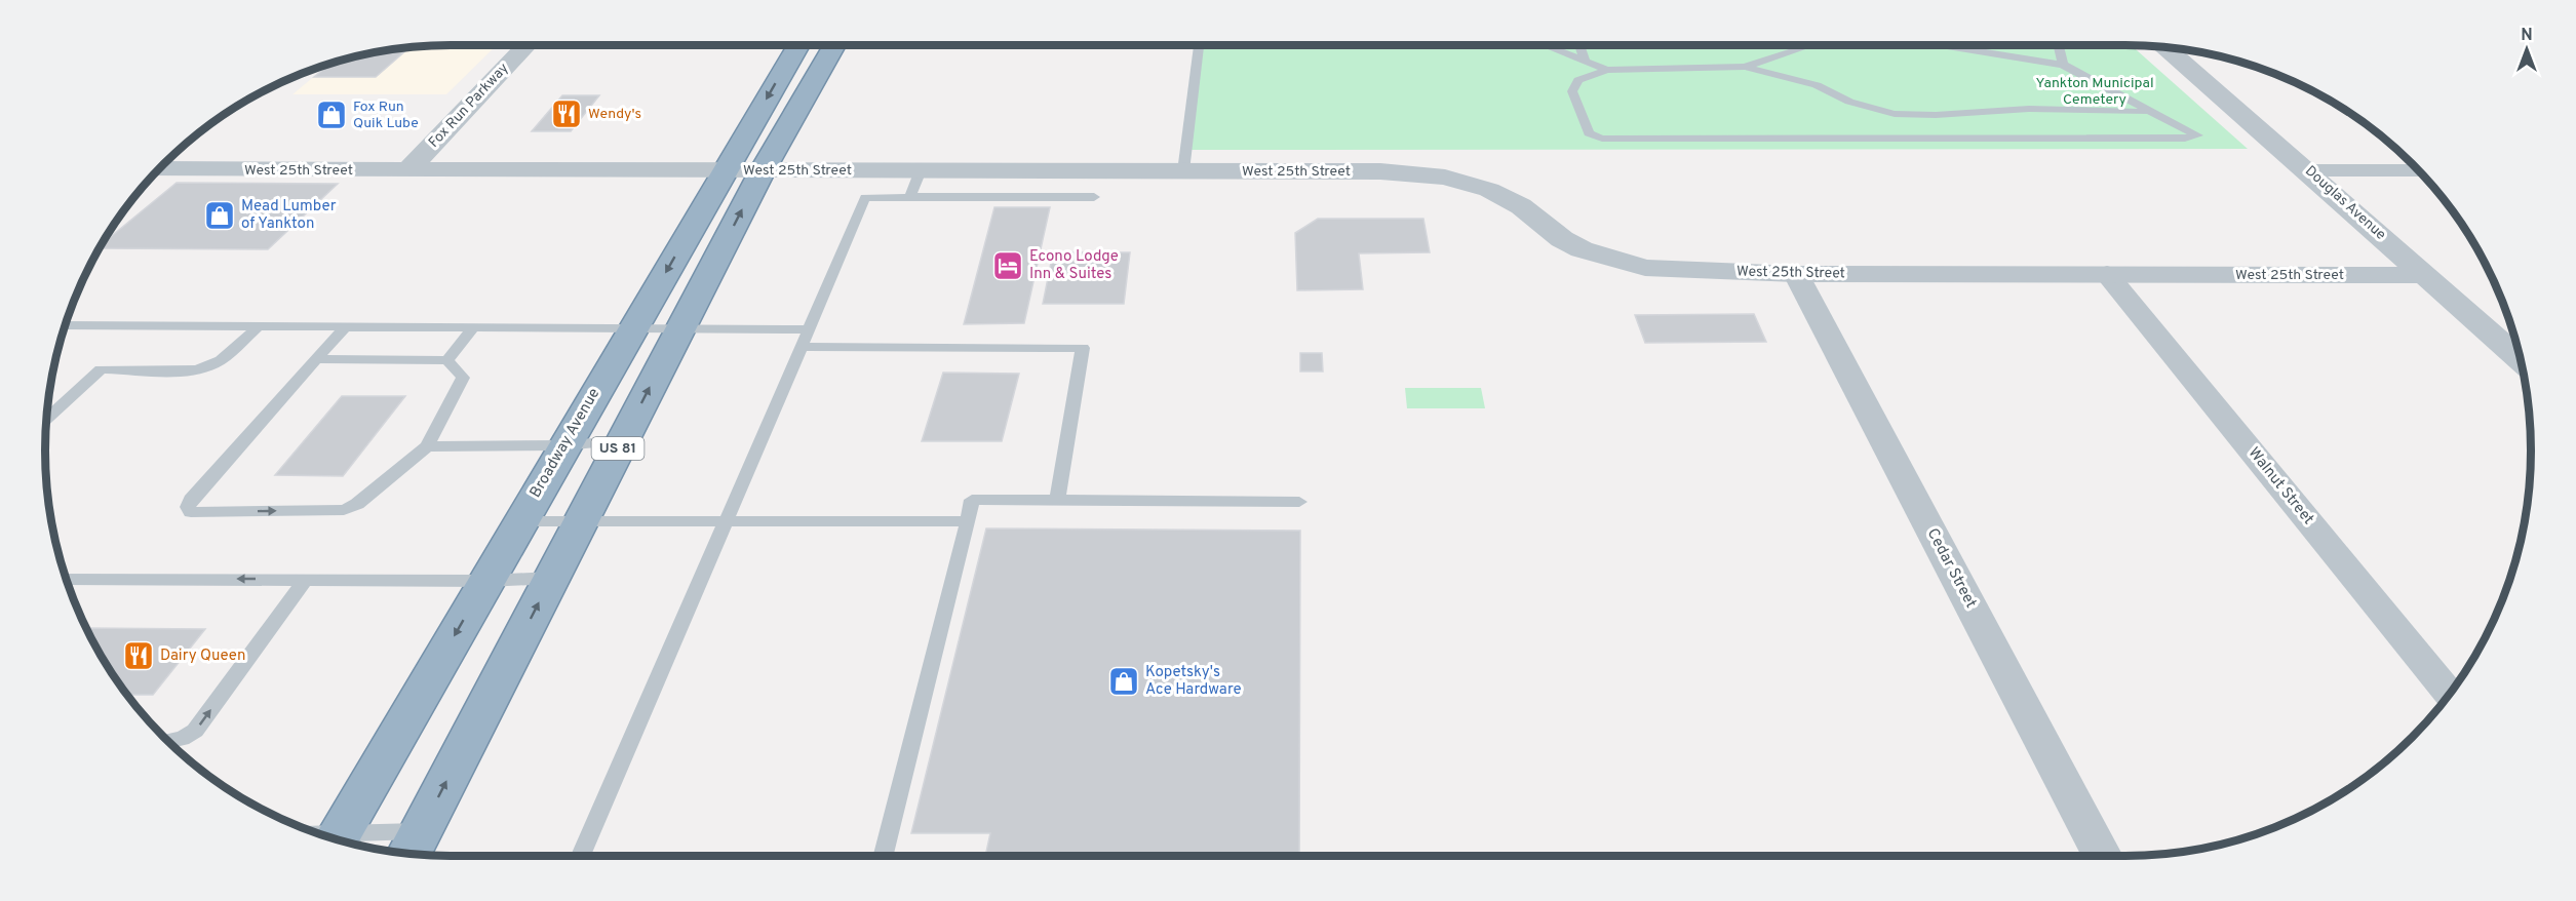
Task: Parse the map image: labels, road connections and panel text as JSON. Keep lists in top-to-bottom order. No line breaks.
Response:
{"streets":{"highway":["Broadway Avenue","US 81"],"street":["Fox Run Parkway","West 25th Street","Douglas Avenue","Walnut Street","Cedar Street"]},"crossings":[["Fox Run Parkway","West 25th Street"],["West 25th Street","Douglas Avenue"],["West 25th Street","Broadway Avenue"],["West 25th Street","US 81"],["West 25th Street","Walnut Street"],["West 25th Street","Cedar Street"]],"parks":["Yankton Municipal Cemetery"],"places":{"restaurant":["Wendy's","Dairy Queen"],"shop":["Fox Run Quik Lube","Mead Lumber of Yankton","Kopetsky's Ace Hardware"],"hotel":["Econo Lodge Inn & Suites"]},"north":"top"}
